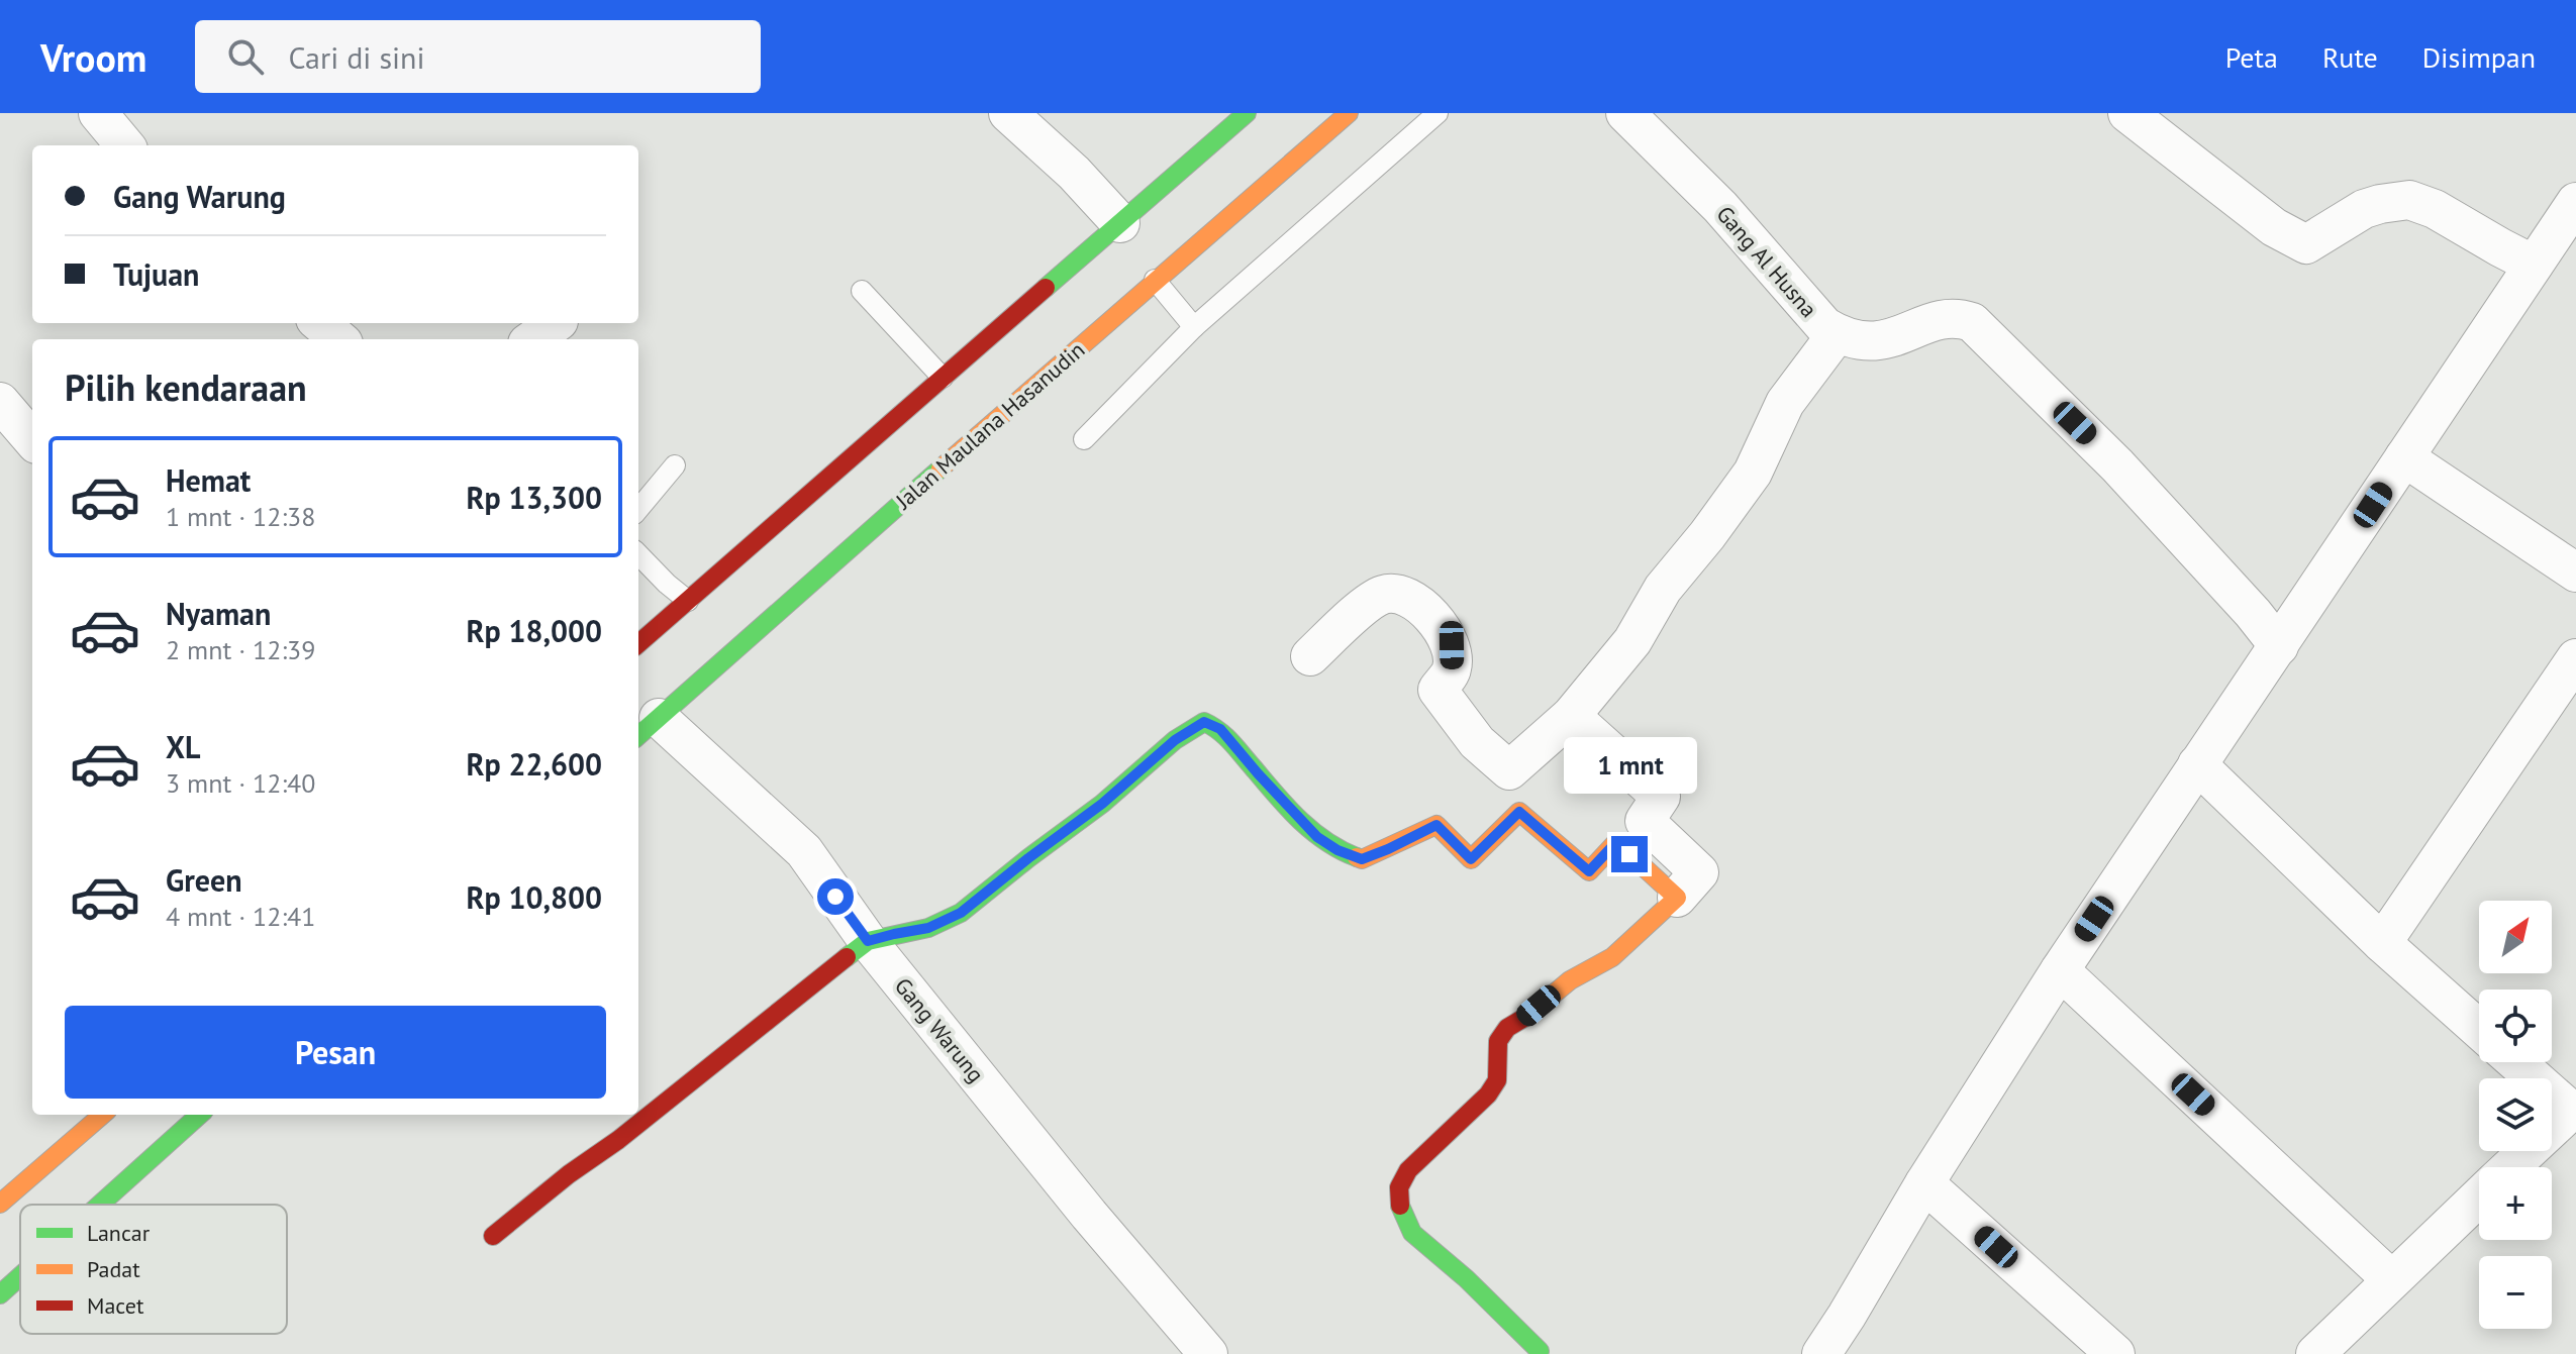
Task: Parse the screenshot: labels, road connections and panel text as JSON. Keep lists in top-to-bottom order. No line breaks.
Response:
{"streets":{"street":["Gang Al Husna","Jalan Maulana Hasanudin","Gang Warung"]},"crossings":[["Jalan Maulana Hasanudin","Gang Warung"]],"legend":["Lancar","Padat","Macet"],"north":"top right","page":{"header":"Vroom","search":"Cari di sini","nav":["Peta","Rute","Disimpan"],"banner":["Gang Warung","Tujuan"],"heading":"Pilih kendaraan","list":[{"name":"Hemat","note":"1 mnt · 12:38","value":"Rp 13,300"},{"name":"Nyaman","note":"2 mnt · 12:39","value":"Rp 18,000"},{"name":"XL","note":"3 mnt · 12:40","value":"Rp 22,600"},{"name":"Green","note":"4 mnt · 12:41","value":"Rp 10,800"}],"bubble":"1 mnt","map_buttons":["+","−"],"buttons":"Pesan"}}
